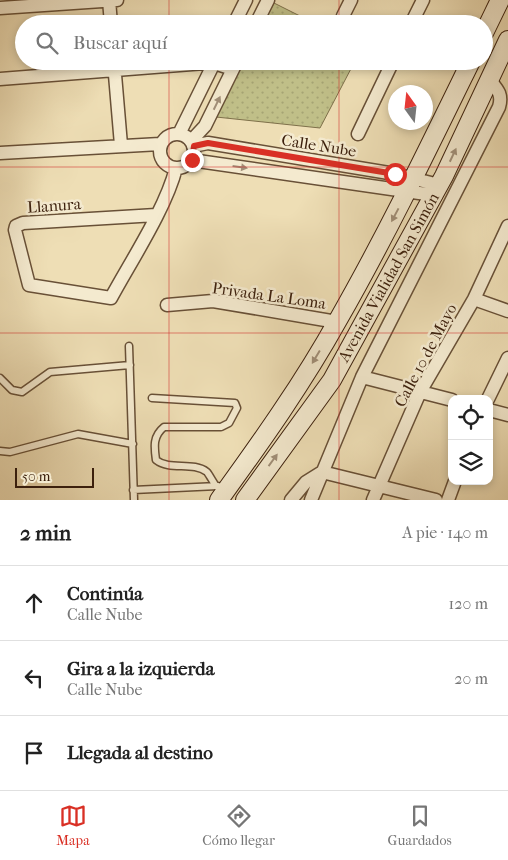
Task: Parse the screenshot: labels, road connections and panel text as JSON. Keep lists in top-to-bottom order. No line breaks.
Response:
{"streets":{"main road":["Avenida Vialidad San Simón"],"street":["Calle Nube","Llanura","Privada La Loma","Calle 10 de Mayo"]},"crossings":[["Calle Nube","Avenida Vialidad San Simón"],["Avenida Vialidad San Simón","Privada La Loma"]],"scale_bar":"50 m","north":"top","page":{"search":"Buscar aquí","scale":"50 m","heading":["2 min","A pie · 140 m"],"list":[["Continúa","Calle Nube","120 m"],["Gira a la izquierda","Calle Nube","20 m"],"Llegada al destino"],"nav":["Mapa","Cómo llegar","Guardados"]}}
